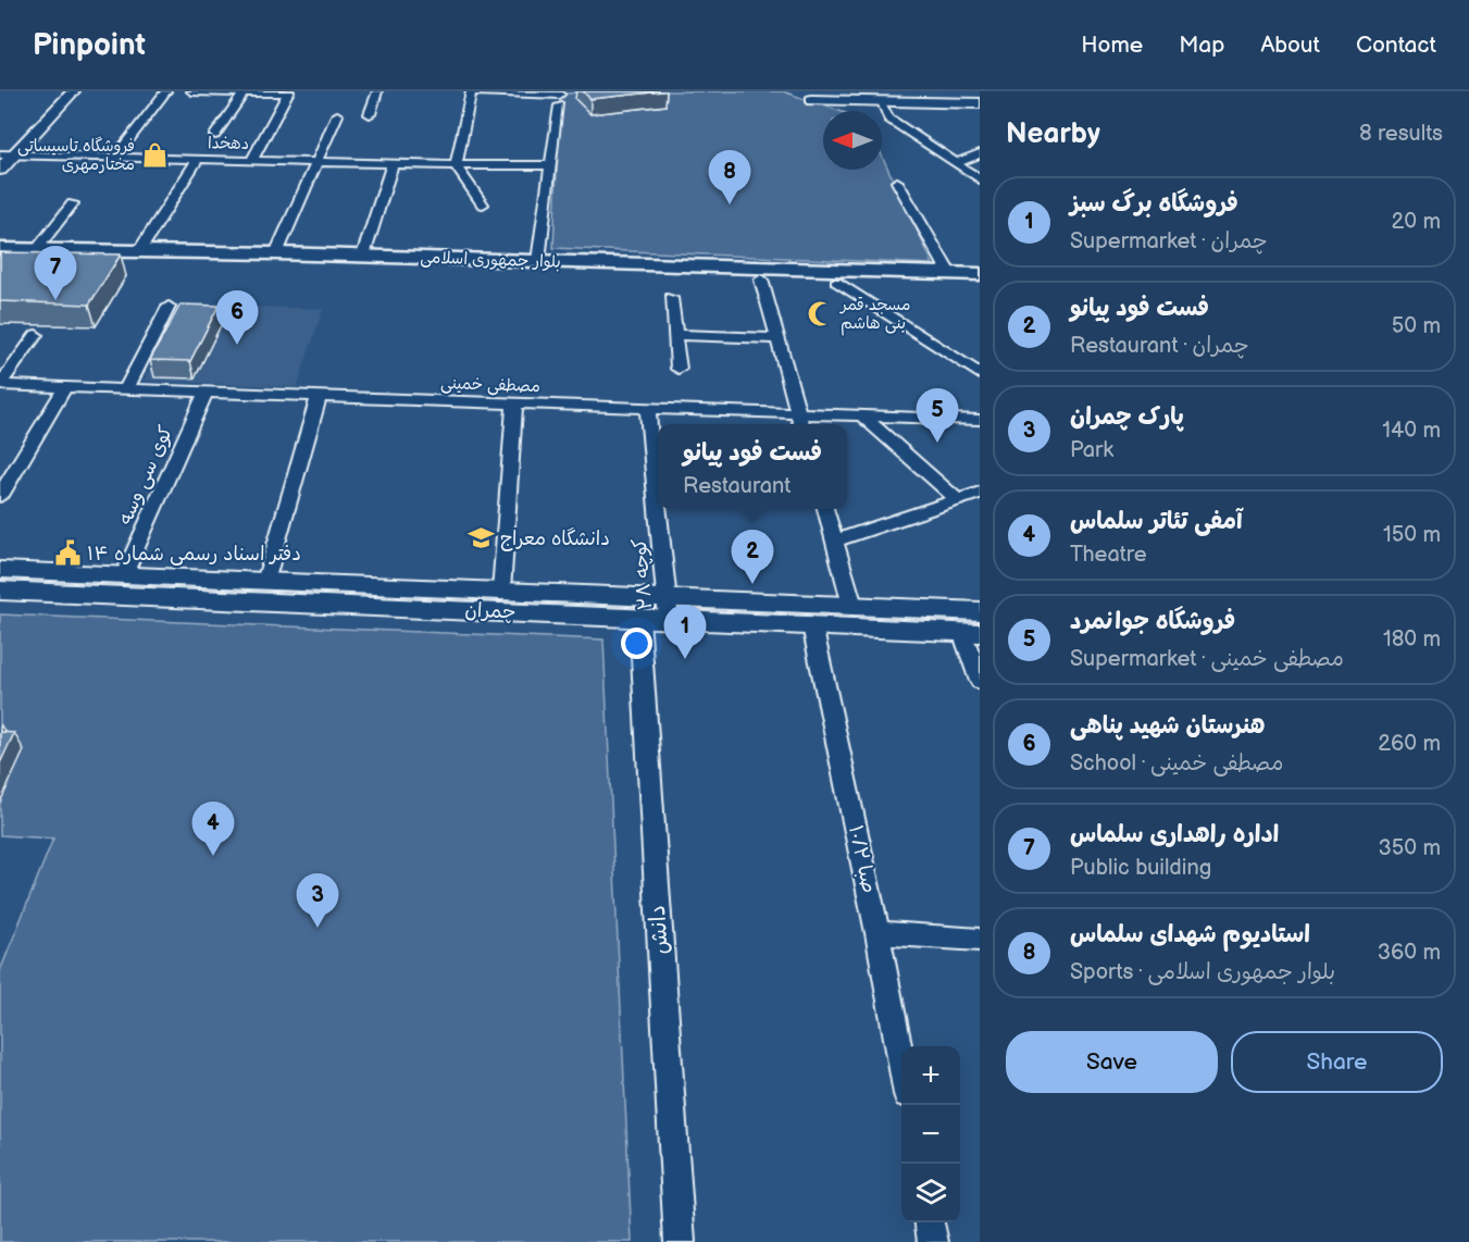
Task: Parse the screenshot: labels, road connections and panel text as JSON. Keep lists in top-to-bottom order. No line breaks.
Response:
{"streets":{"main road":["بلوار جمهوری اسلامی"],"street":["دهخدا","مصطفی خمینی","کوی سی وسه","کوچه ۲۸","چمران","صبا ۱۰/۲","دانش"]},"crossings":[["مصطفی خمینی","کوی سی وسه"],["مصطفی خمینی","کوچه ۲۸"],["کوی سی وسه","چمران"],["کوچه ۲۸","چمران"],["چمران","صبا ۱۰/۲"],["چمران","دانش"]],"places":{"shop":["فروشگاه تاسیساتی مختارمهری"],"mosque":["مسجد قمر بنی هاشم"],"school or university":["دانشگاه معراج"],"public building":["دفتر اسناد رسمی شماره ۱۴"]},"north":"left","page":{"header":"Pinpoint","nav":["Home","Map","About","Contact"],"heading":["Nearby","8 results"],"pins":["8","7","6","5","2","1","4","3"],"list":[{"mark":"1","name":"فروشگاه برگ سبز","note":"Supermarket · چمران","value":"20 m"},{"mark":"2","name":"فست فود پیانو","note":"Restaurant · چمران","value":"50 m"},{"mark":"3","name":"پارک چمران","note":"Park","value":"140 m"},{"mark":"4","name":"آمفی تئاتر سلماس","note":"Theatre","value":"150 m"},{"mark":"5","name":"فروشگاه جوانمرد","note":"Supermarket · مصطفی خمینی","value":"180 m"},{"mark":"6","name":"هنرستان شهید پناهی","note":"School · مصطفی خمینی","value":"260 m"},{"mark":"7","name":"اداره راهداری سلماس","note":"Public building","value":"350 m"},{"mark":"8","name":"استادیوم شهدای سلماس","note":"Sports · بلوار جمهوری اسلامی","value":"360 m"}],"popup":["فست فود پیانو","Restaurant"],"buttons":["Save","Share"],"map_buttons":["+","−"]}}
